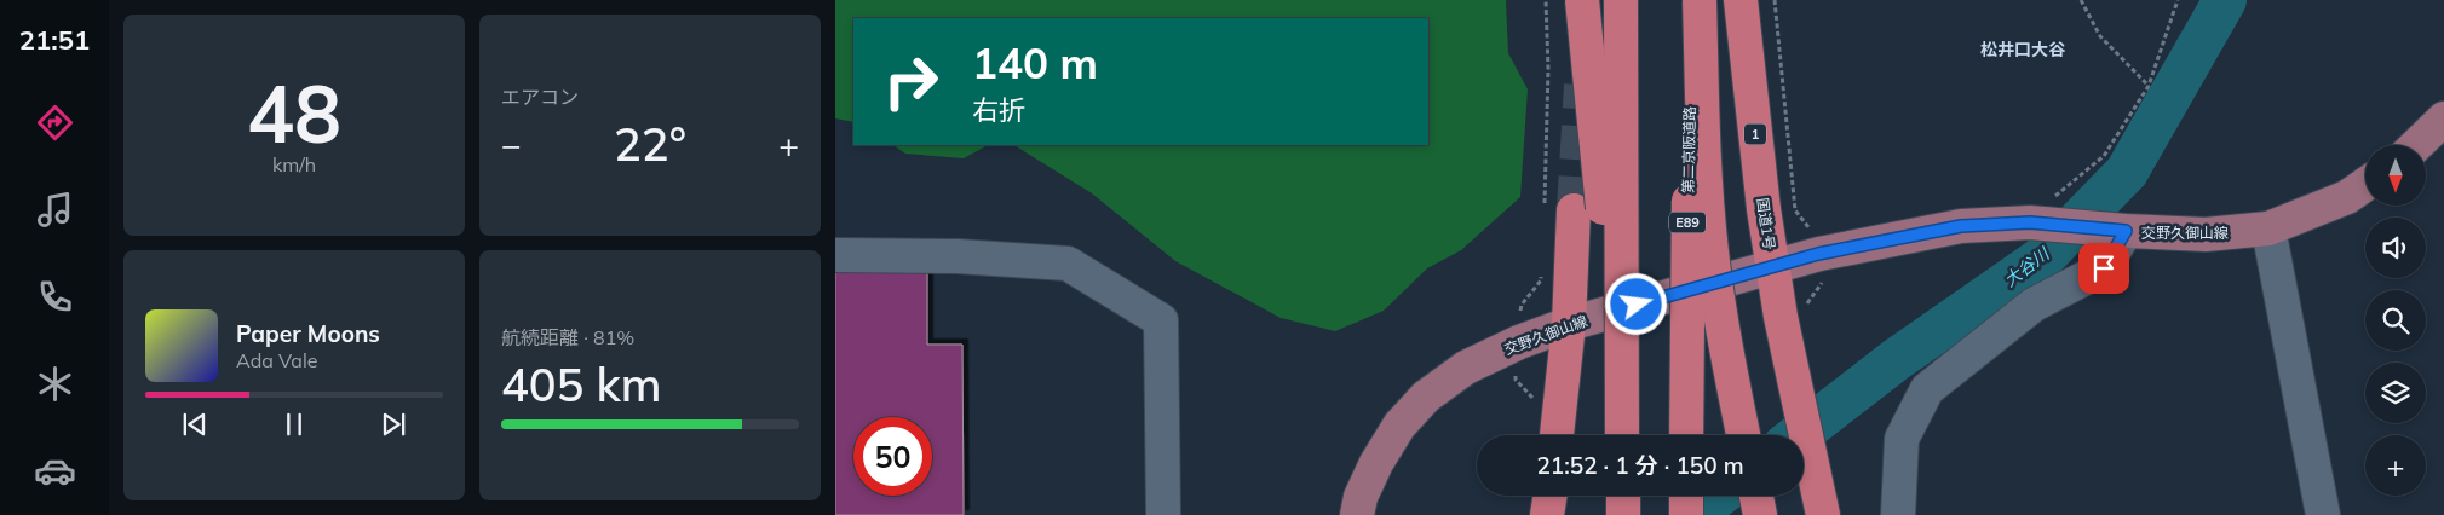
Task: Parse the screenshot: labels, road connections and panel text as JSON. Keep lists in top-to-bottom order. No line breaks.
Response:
{"streets":{"highway":["1","第二京阪道路","E89","国道1号"],"main road":["交野久御山線"]},"crossings":[["国道1号","交野久御山線"]],"districts":["松井口大谷"],"water":["大谷川"],"north":"bottom","page":{"tabs":"21:51","tile":[["48","km/h"],"エアコン",["航続距離 · 81%","405 km"]],"turn":["140 m","右折"],"heat":["−","22°","+"],"map_buttons":"+","song":["Paper Moons","Ada Vale"],"limit":"50","trip":"21:52 · 1 分 · 150 m"}}
